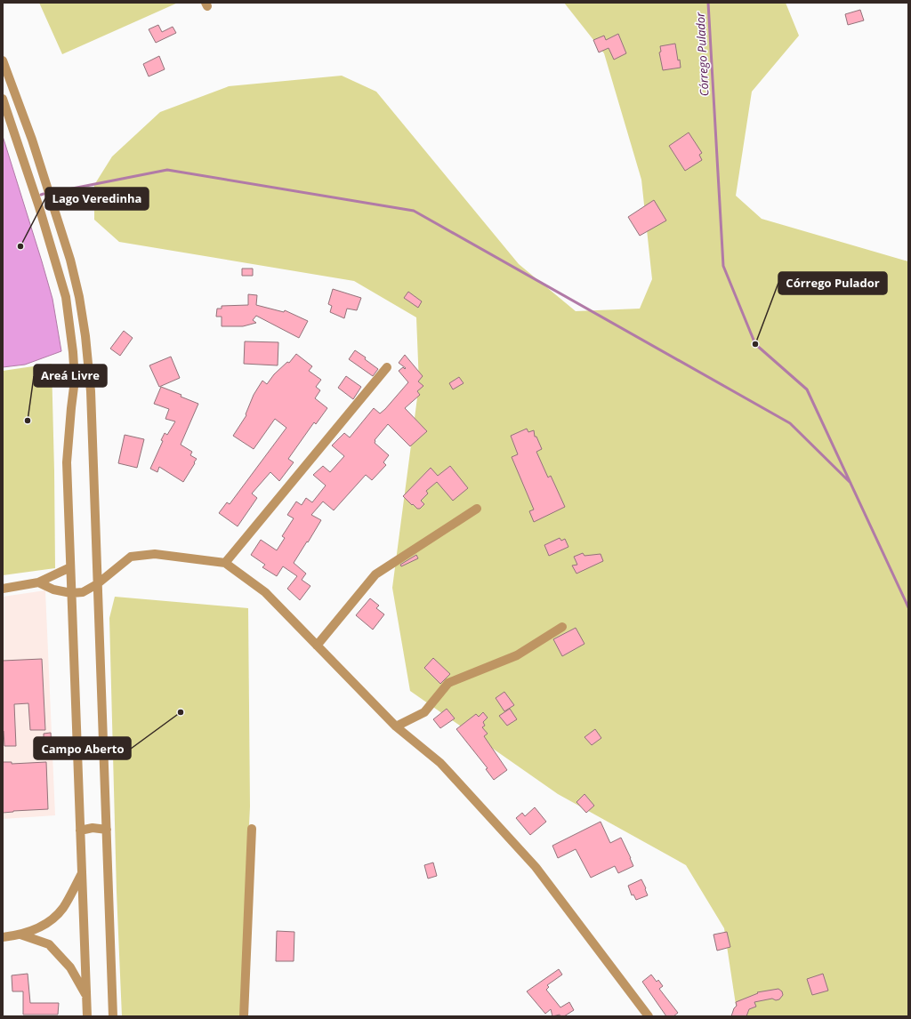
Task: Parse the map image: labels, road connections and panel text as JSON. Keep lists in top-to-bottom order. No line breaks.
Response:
{"water":["Córrego Pulador"],"places":["Lago Veredinha","Córrego Pulador","Areá Livre","Campo Aberto"]}
